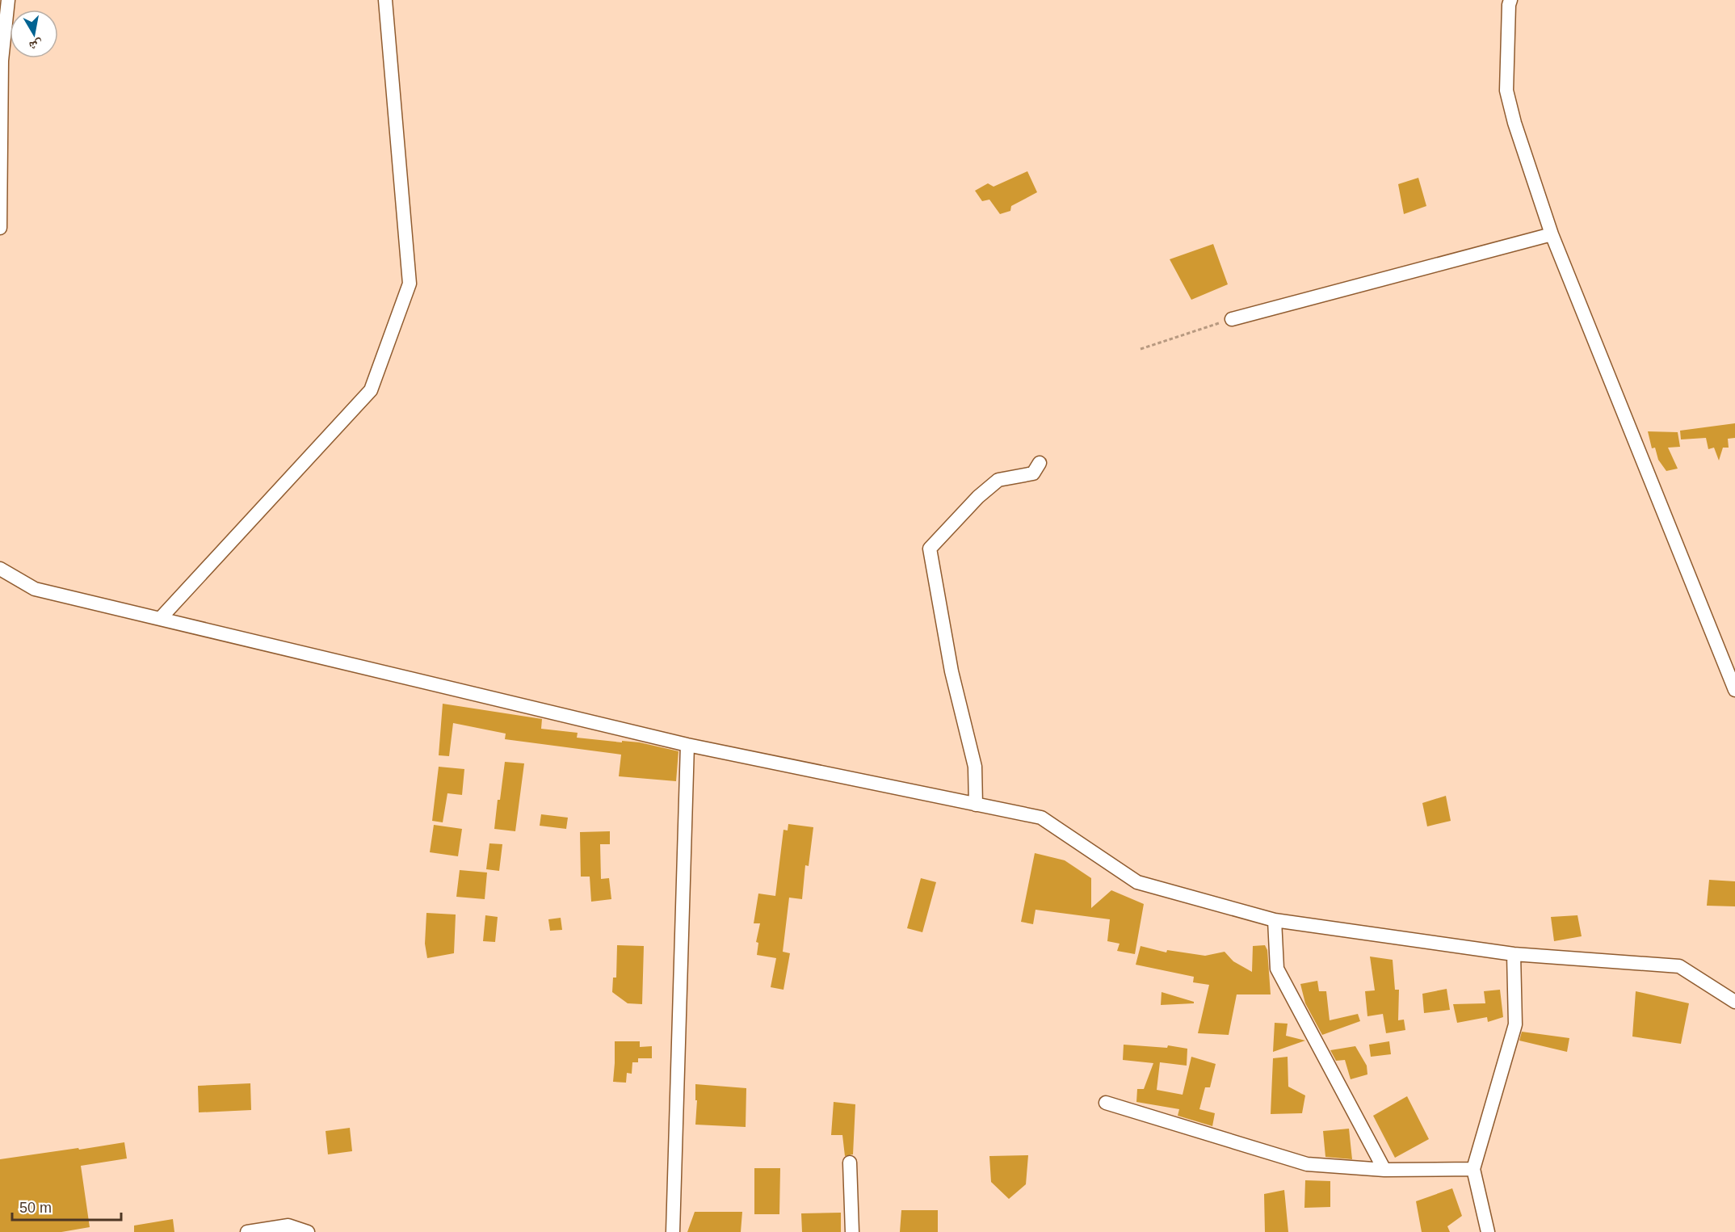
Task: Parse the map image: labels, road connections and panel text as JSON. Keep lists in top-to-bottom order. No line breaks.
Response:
{"scale_bar":"50 m","north":"bottom"}
